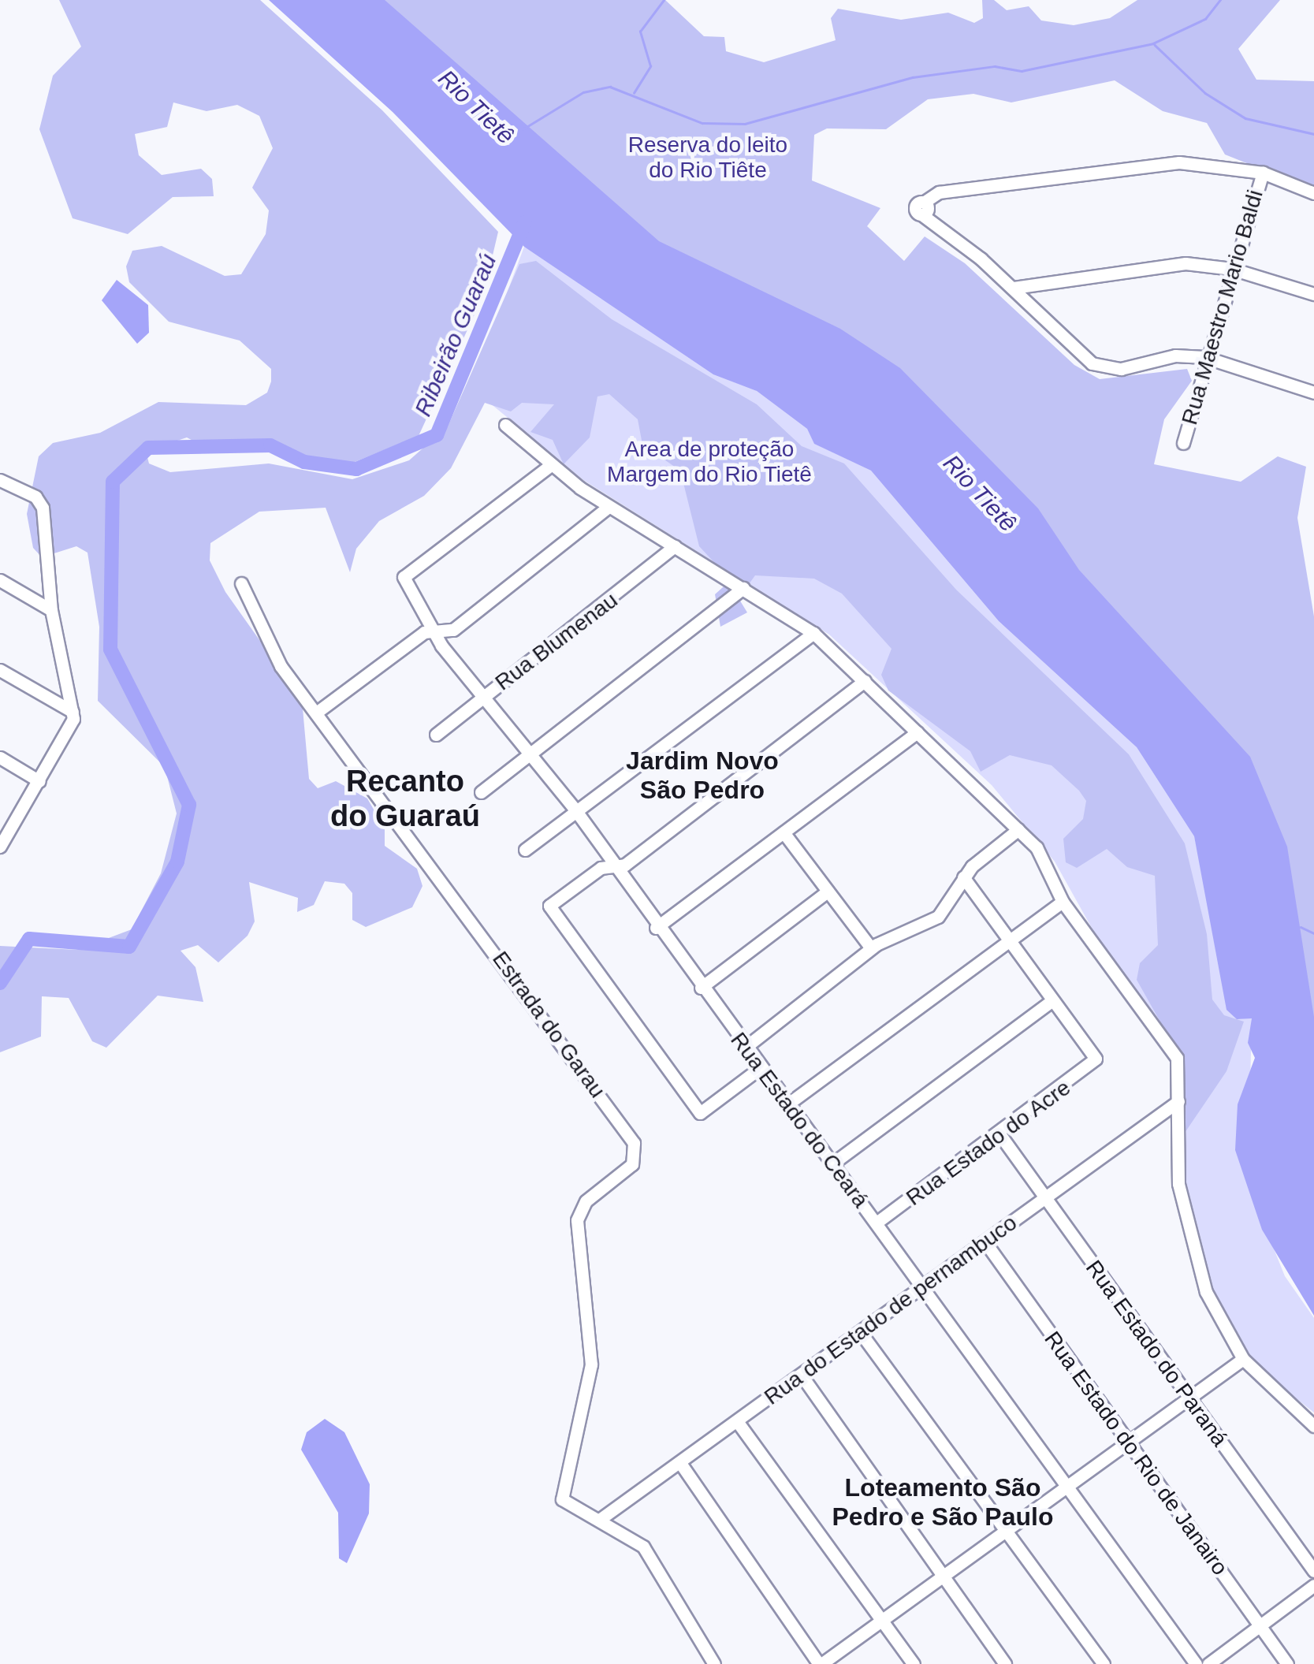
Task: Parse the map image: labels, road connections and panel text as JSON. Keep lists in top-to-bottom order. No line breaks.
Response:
{"streets":{"street":["Rua Maestro Mario Baldi","Rua Blumenau","Estrada do Garau","Rua Estado do Ceará","Rua Estado do Acre","Rua do Estado de pernambuco","Rua Estado do Paraná","Rua Estado do Rio de Janairo"]},"crossings":[["Rua Blumenau","Rua Estado do Ceará"],["Estrada do Garau","Rua do Estado de pernambuco"],["Rua Estado do Ceará","Rua Estado do Acre"],["Rua Estado do Ceará","Rua do Estado de pernambuco"],["Rua Estado do Acre","Rua Estado do Paraná"],["Rua do Estado de pernambuco","Rua Estado do Paraná"],["Rua do Estado de pernambuco","Rua Estado do Rio de Janairo"]],"districts":["Jardim Novo São Pedro","Recanto do Guaraú","Loteamento São Pedro e São Paulo"],"water":["Rio Tietê","Ribeirão Guaraú"],"parks":["Reserva do leito do Rio Tiête","Area de proteção Margem do Rio Tietê"]}
